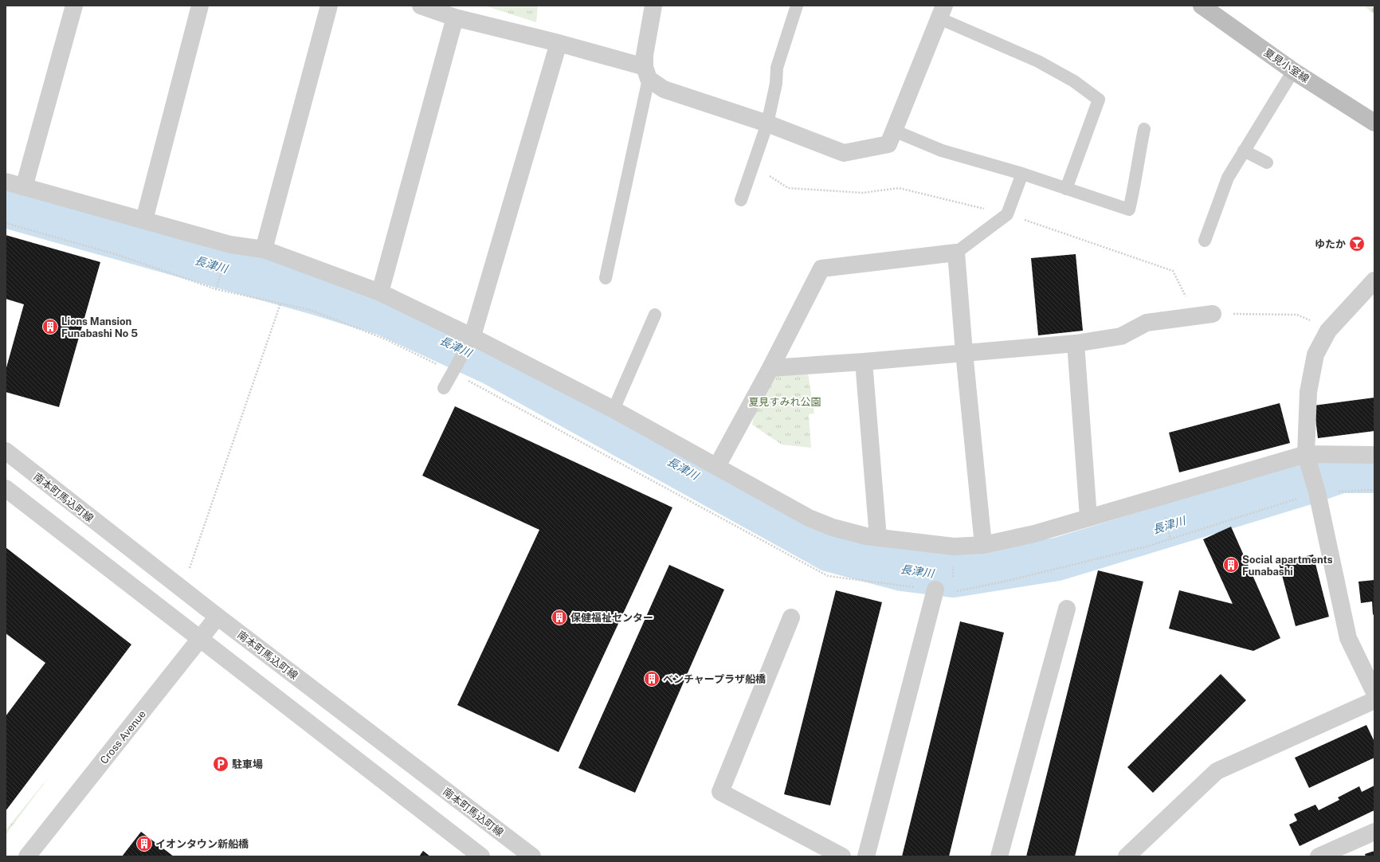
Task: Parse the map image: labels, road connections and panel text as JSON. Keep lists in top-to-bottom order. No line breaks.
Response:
{"streets":{"main road":["夏見小室線"],"street":["南本町馬込町線","Cross Avenue"]},"crossings":[["南本町馬込町線","Cross Avenue"]],"water":["長津川"],"parks":["夏見すみれ公園"],"places":{"bar":["ゆたか"],"building":["Lions Mansion Funabashi No 5","Social apartments Funabashi","保健福祉センター","ベンチャープラザ船橋","イオンタウン新船橋"],"parking":["駐車場"]}}
